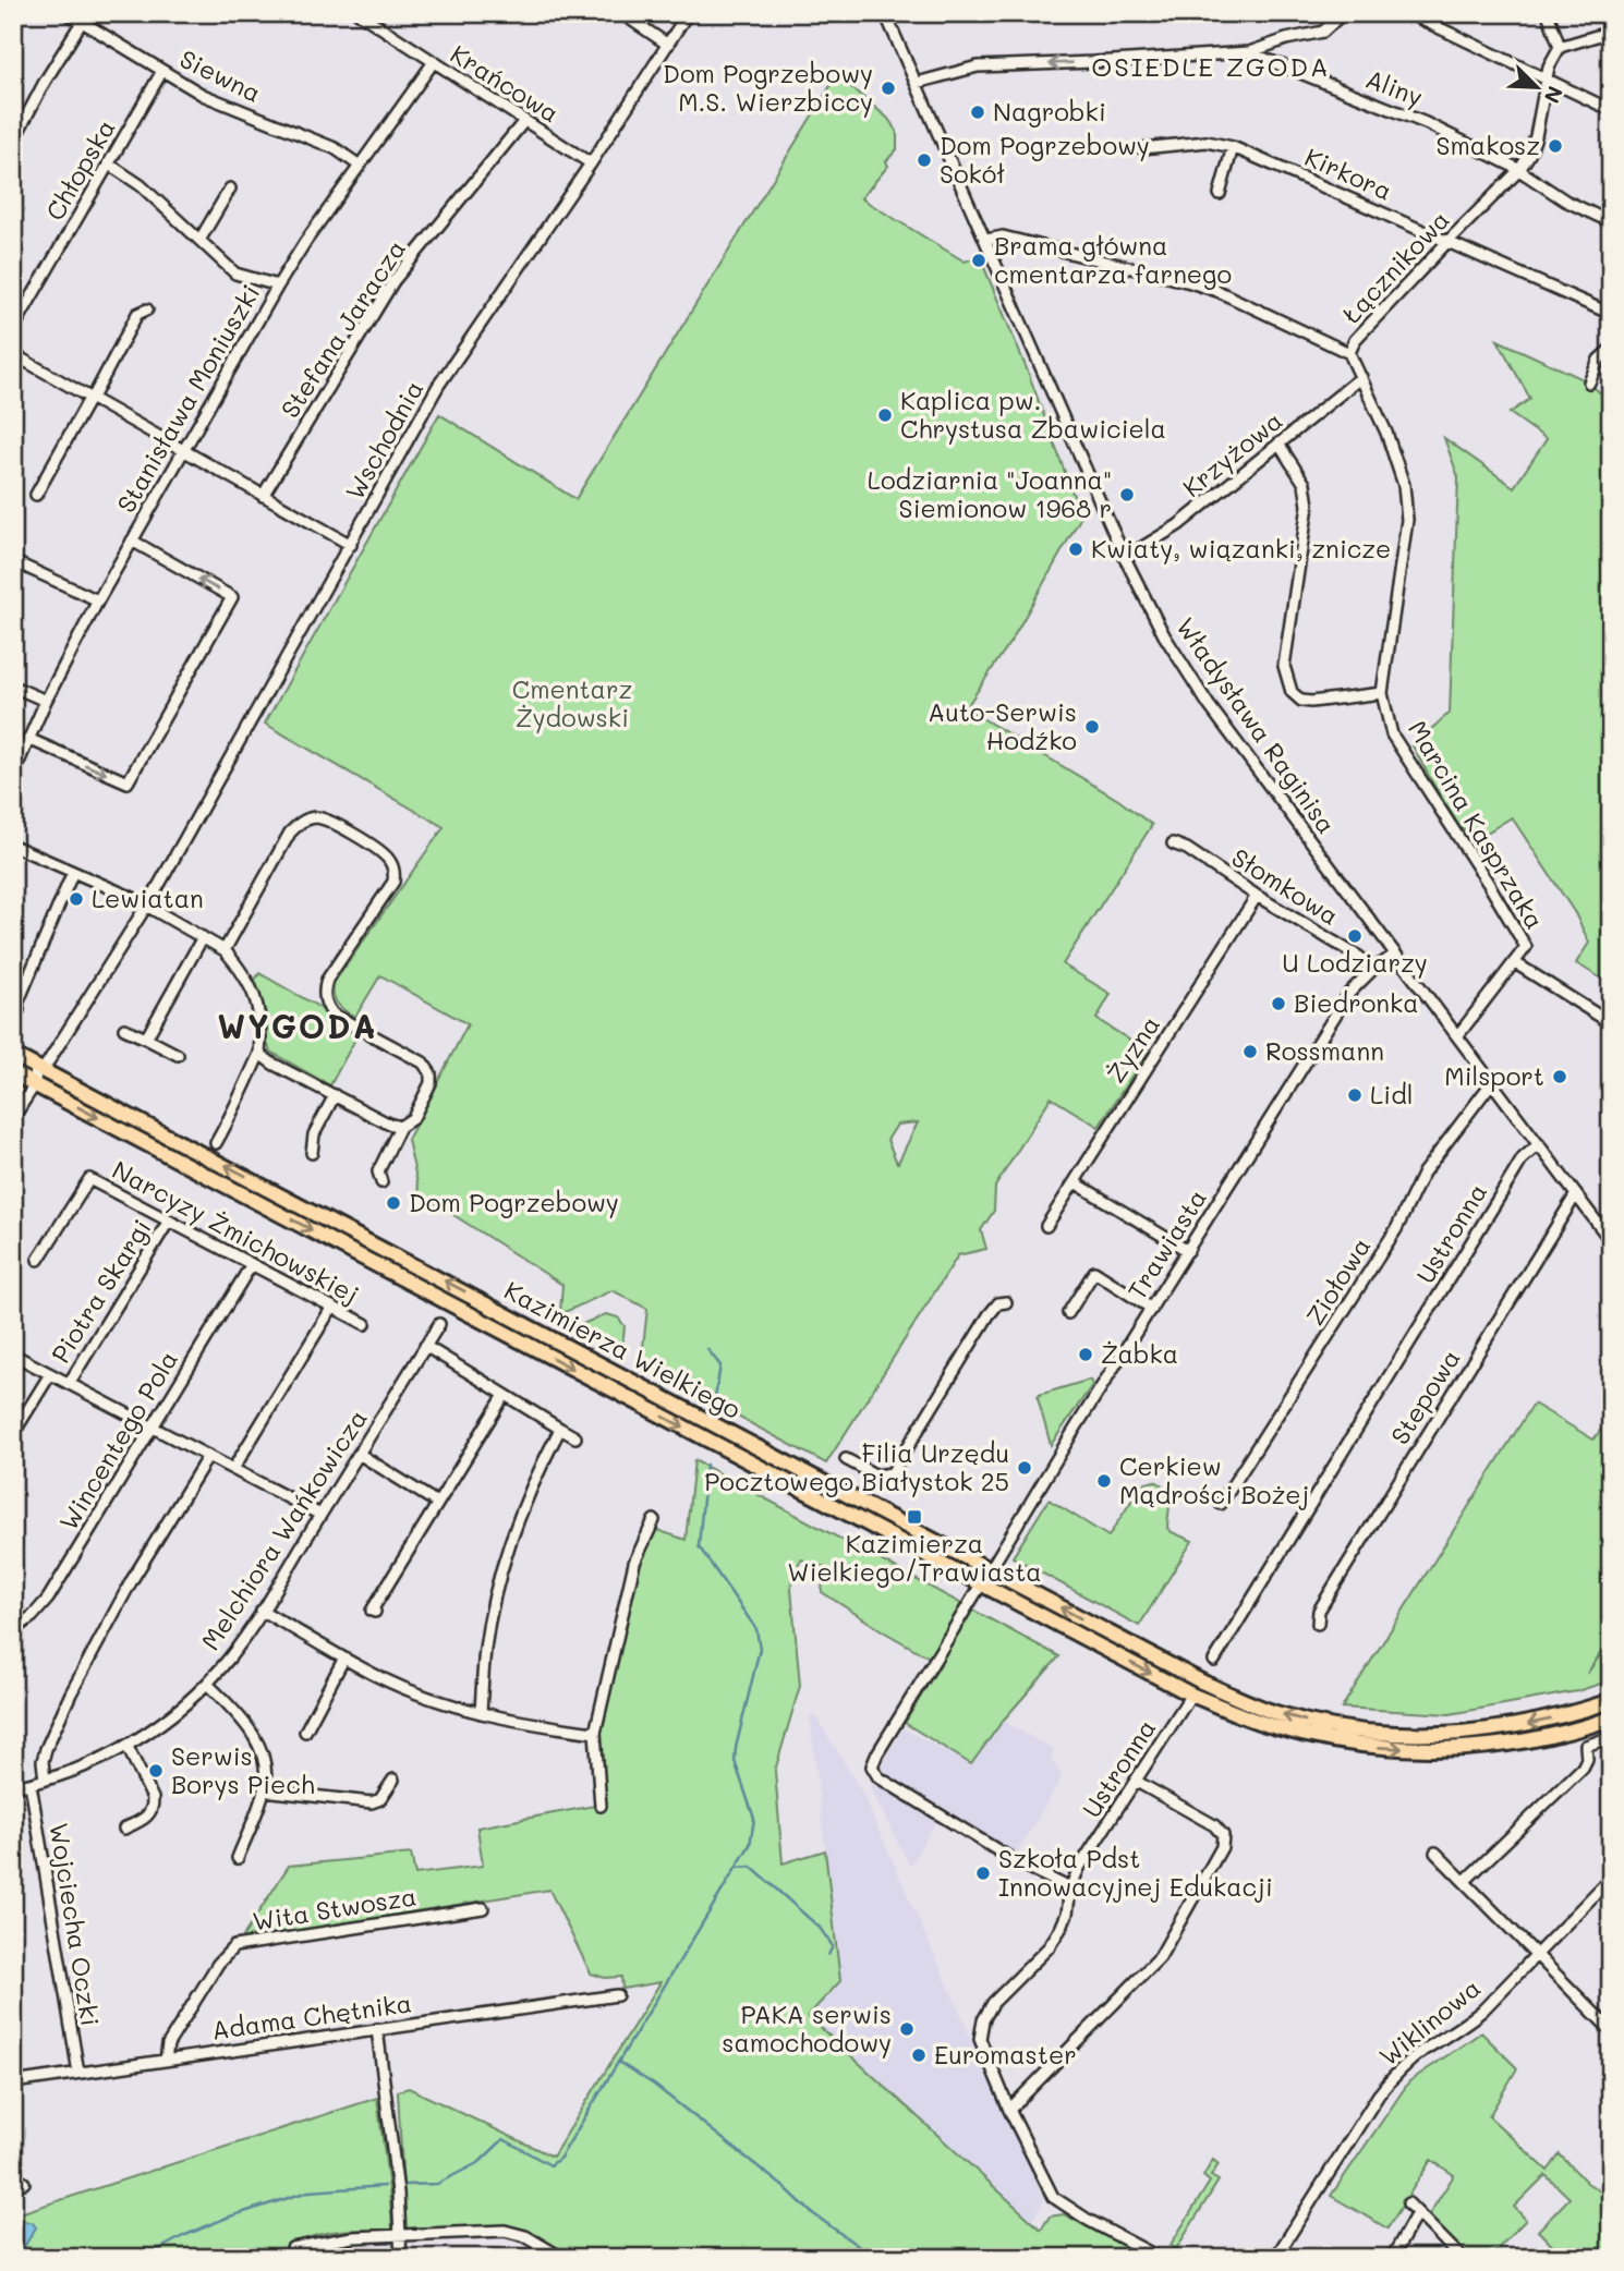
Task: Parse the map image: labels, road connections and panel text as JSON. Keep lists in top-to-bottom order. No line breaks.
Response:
{"streets":{"main road":["Kazimierza Wielkiego"],"street":["Siewna","Krańcowa","Aliny","Chłopska","Kirkora","Łącznikowa","Stefana Jaracza","Stanisława Moniuszki","Wschodnia","Krzyżowa","Władysława Raginisa","Marcina Kasprzaka","Słomkowa","Żyzna","Narcyzy Żmichowskiej","Ustronna","Trawiasta","Ziołowa","Piotra Skargi","Stepowa","Wincentego Pola","Melchiora Wańkowicza","Wita Stwosza","Wojciecha Oczki","Adama Chętnika","Wiklinowa"]},"crossings":[["Siewna","Chłopska"],["Siewna","Stanisława Moniuszki"],["Krańcowa","Stefana Jaracza"],["Krańcowa","Stanisława Moniuszki"],["Krańcowa","Wschodnia"],["Aliny","Łącznikowa"],["Kirkora","Łącznikowa"],["Łącznikowa","Władysława Raginisa"],["Łącznikowa","Marcina Kasprzaka"],["Wschodnia","Kazimierza Wielkiego"],["Krzyżowa","Władysława Raginisa"],["Krzyżowa","Marcina Kasprzaka"],["Władysława Raginisa","Marcina Kasprzaka"],["Władysława Raginisa","Ustronna"],["Władysława Raginisa","Trawiasta"],["Władysława Raginisa","Ziołowa"],["Władysława Raginisa","Stepowa"],["Słomkowa","Żyzna"],["Słomkowa","Trawiasta"],["Narcyzy Żmichowskiej","Piotra Skargi"],["Narcyzy Żmichowskiej","Wincentego Pola"],["Ustronna","Kazimierza Wielkiego"],["Trawiasta","Kazimierza Wielkiego"],["Melchiora Wańkowicza","Wojciecha Oczki"],["Wita Stwosza","Adama Chętnika"],["Wojciecha Oczki","Adama Chętnika"]],"districts":["OSIEDLE ZGODA","WYGODA"],"parks":["Cmentarz Żydowski"],"places":{"other":["Dom Pogrzebowy M.S. Wierzbiccy","Nagrobki","Smakosz","Dom Pogrzebowy Sokół","Brama główna cmentarza farnego","Kaplica pw. Chrystusa Zbawiciela","Lodziarnia \"Joanna\" Siemionow 1968 r","Kwiaty, wiązanki, znicze","Auto-Serwis Hodźko","Lewiatan","U Lodziarzy","Biedronka","Rossmann","Milsport","Lidl","Dom Pogrzebowy","Żabka","Filia Urzędu Pocztowego Białystok 25","Cerkiew Mądrości Bożej","Serwis Borys Piech","Szkoła Pdst Innowacyjnej Edukacji","PAKA serwis samochodowy","Euromaster"],"transit":["Kazimierza Wielkiego/Trawiasta"]},"north":"bottom right"}
